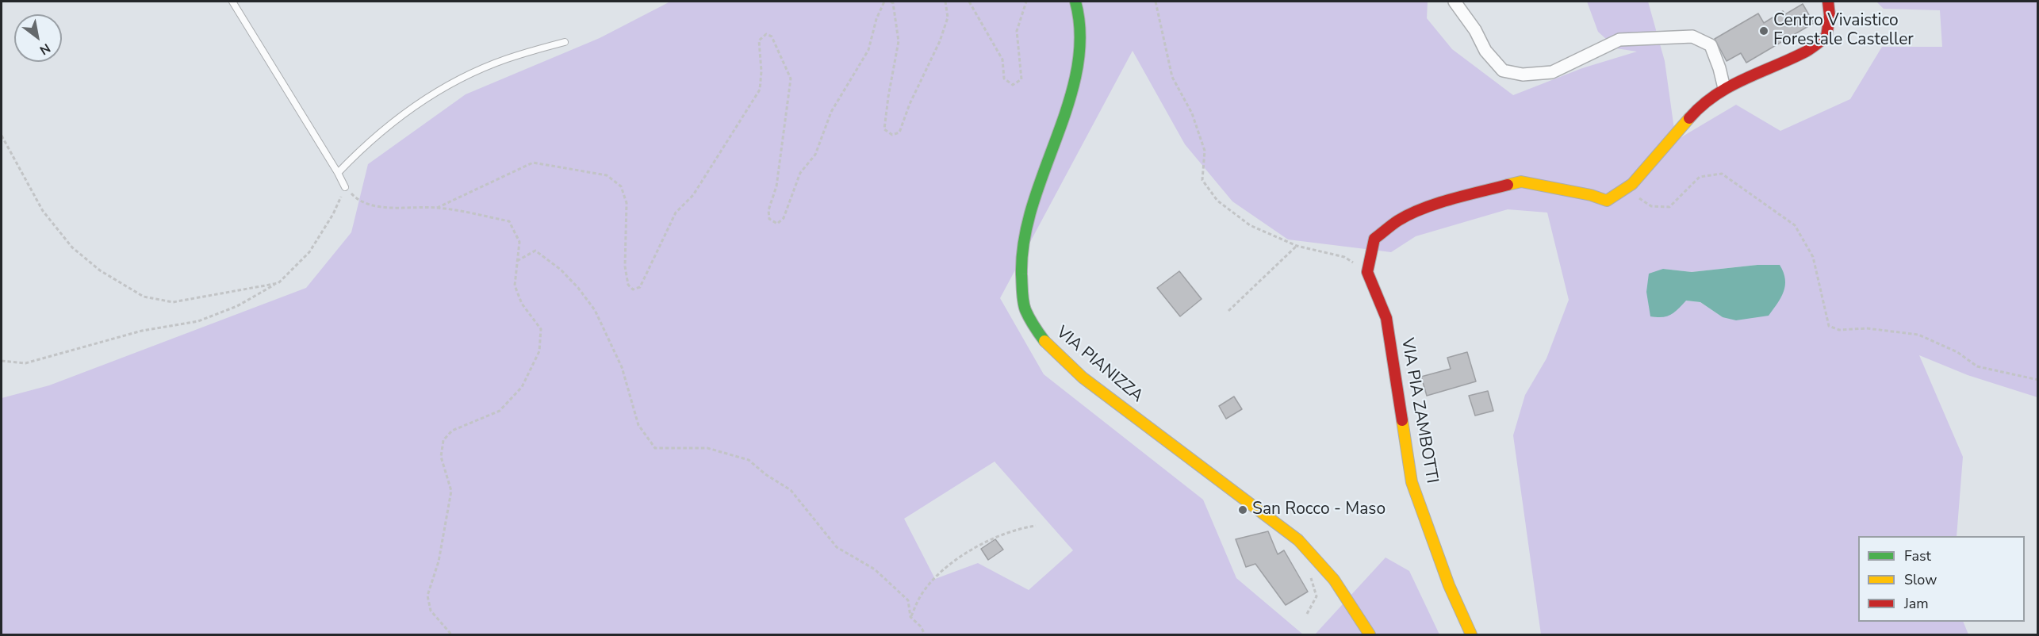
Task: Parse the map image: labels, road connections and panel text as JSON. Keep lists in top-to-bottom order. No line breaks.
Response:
{"streets":{"street":["VIA PIANIZZA","VIA PIA ZAMBOTTI"]},"places":["Centro Vivaistico Forestale Casteller","San Rocco - Maso"],"legend":["Fast","Slow","Jam"],"north":"bottom right"}
